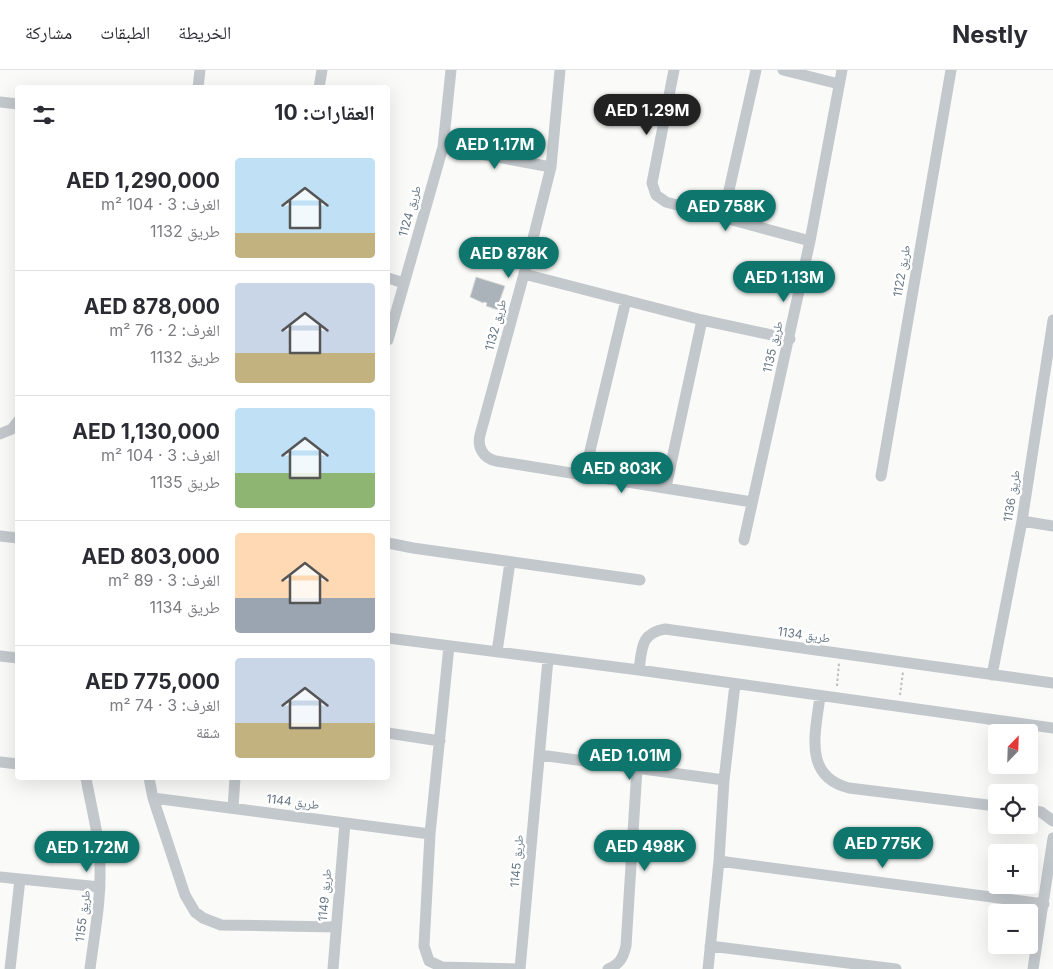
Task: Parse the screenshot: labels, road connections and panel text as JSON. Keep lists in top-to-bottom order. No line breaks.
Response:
{"streets":{"street":["طريق 1124","طريق 1122","طريق 1132","طريق 1135","طريق 1136","طريق 1134","طريق 1144","طريق 1145","طريق 1149","طريق 1155"]},"crossings":[["طريق 1136","طريق 1134"],["طريق 1144","طريق 1145"],["طريق 1144","طريق 1149"]],"north":"top right","page":{"header":"Nestly","nav":["الخريطة","الطبقات","مشاركة"],"heading":"العقارات: 10","price":["AED 1.29M","AED 1.17M","AED 758K","AED 878K","AED 1.13M","AED 803K","AED 1.01M","AED 775K","AED 498K","AED 1.72M"],"list":[{"name":"AED 1,290,000","note":"الغرف: 3 · 104 m² · طريق 1132"},{"name":"AED 878,000","note":"الغرف: 2 · 76 m² · طريق 1132"},{"name":"AED 1,130,000","note":"الغرف: 3 · 104 m² · طريق 1135"},{"name":"AED 803,000","note":"الغرف: 3 · 89 m² · طريق 1134"},{"name":"AED 775,000","note":"الغرف: 3 · 74 m² · شقة"}],"map_buttons":["+","−"]}}
